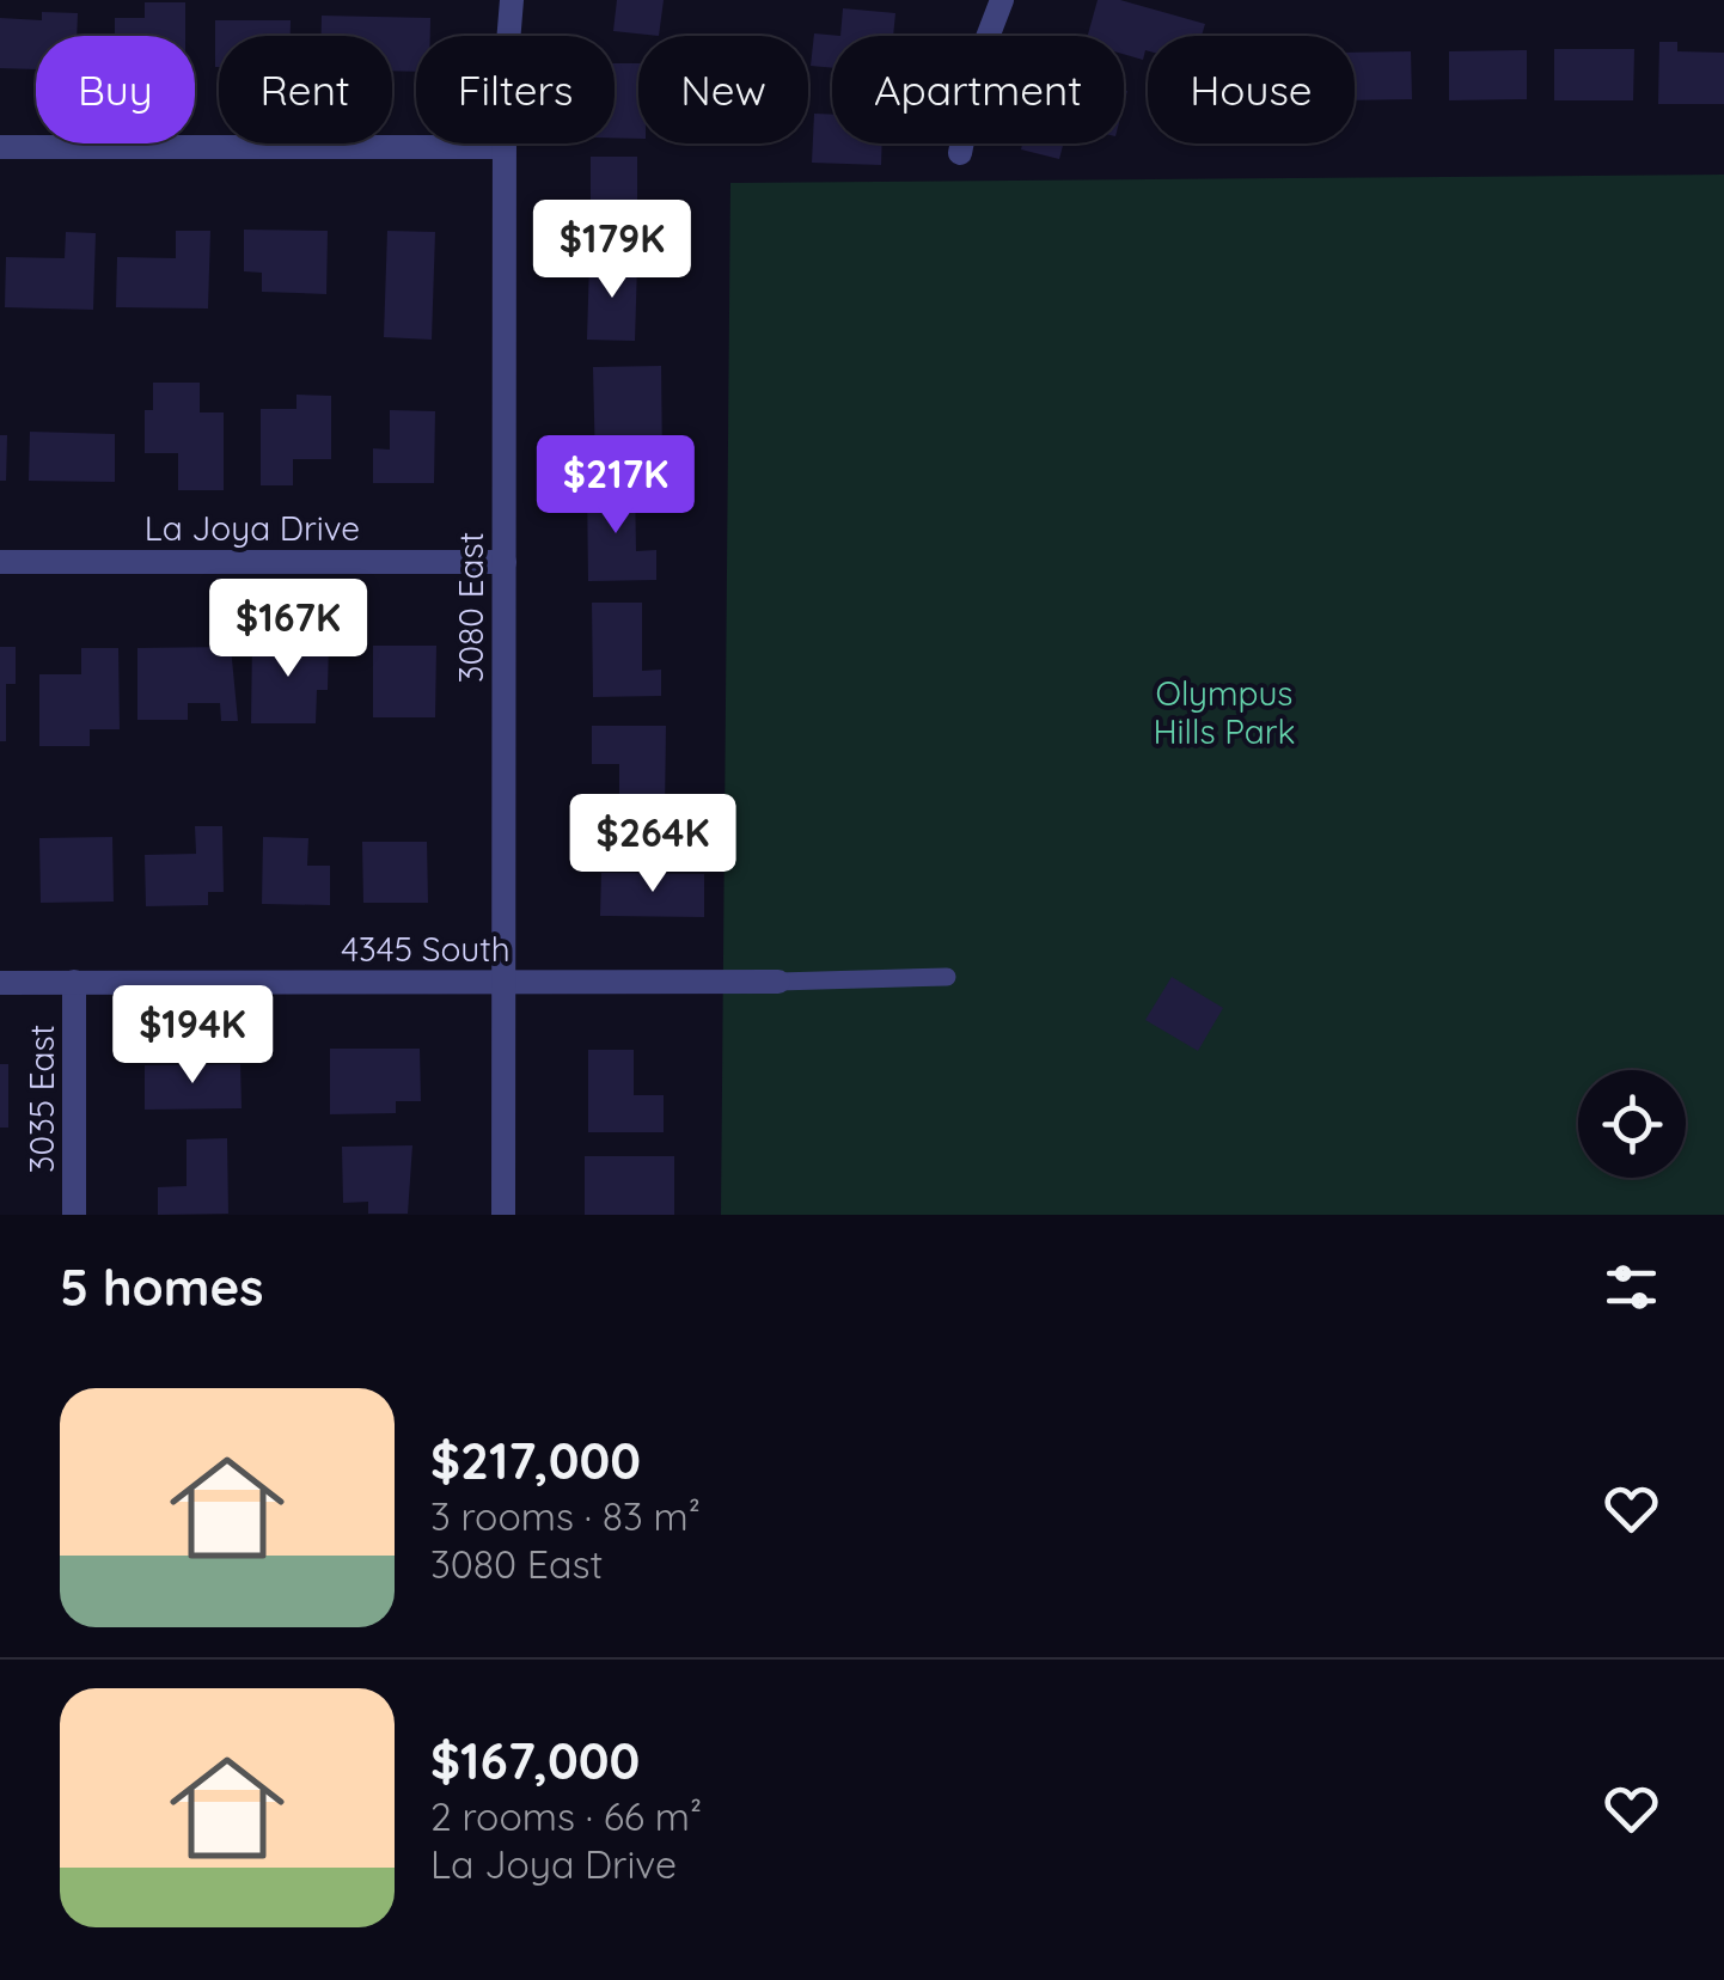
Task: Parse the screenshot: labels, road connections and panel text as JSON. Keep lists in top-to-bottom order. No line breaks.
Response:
{"streets":{"street":["La Joya Drive","3080 East","4345 South","3035 East"]},"crossings":[["La Joya Drive","3080 East"],["3080 East","4345 South"],["4345 South","3035 East"]],"parks":["Olympus Hills Park"],"page":{"chip":["Buy","Rent","Filters","New","Apartment","House"],"price":["$179K","$217K","$167K","$264K","$194K"],"heading":"5 homes","list":[{"name":"$217,000","note":"3 rooms · 83 m² · 3080 East"},{"name":"$167,000","note":"2 rooms · 66 m² · La Joya Drive"}]}}
